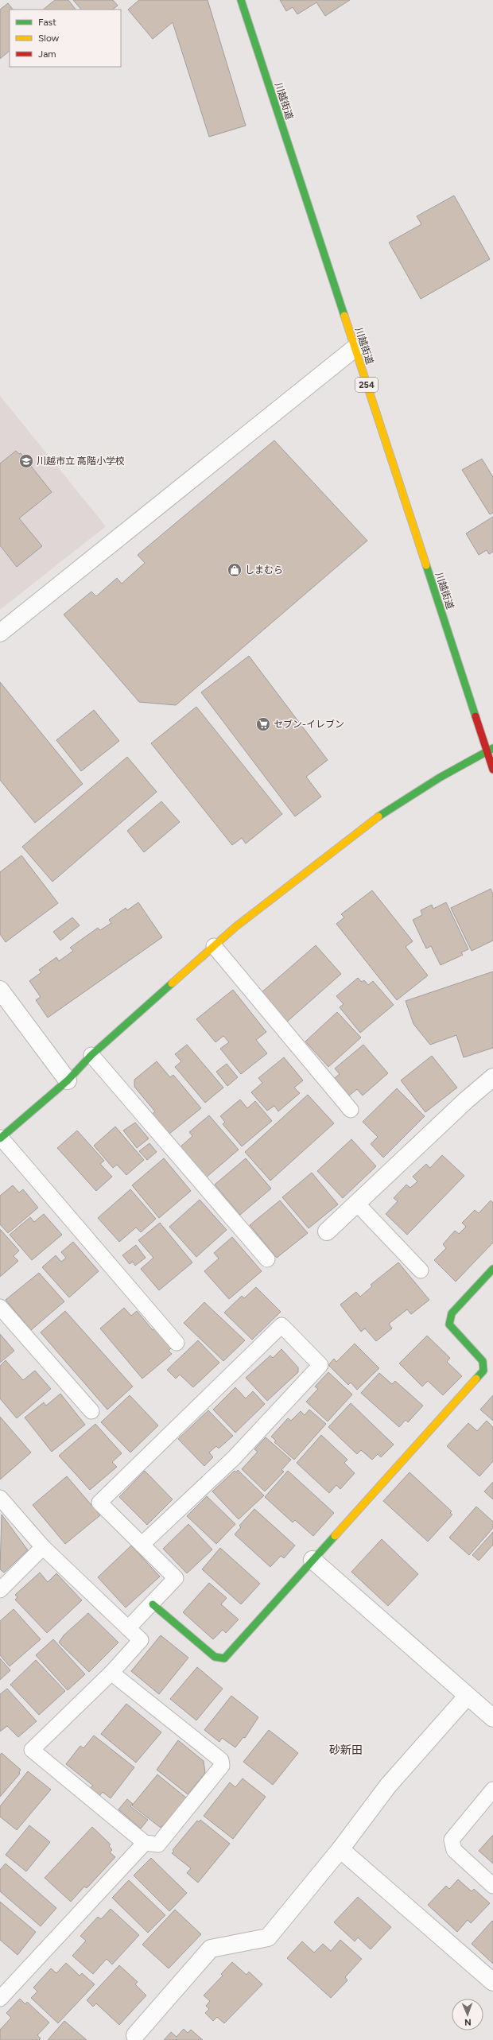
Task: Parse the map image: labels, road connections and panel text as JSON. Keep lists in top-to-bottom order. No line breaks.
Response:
{"streets":{"main road":["川越街道","254"]},"districts":["砂新田"],"places":{"school or university":["川越市立 高階小学校"],"shop":["しまむら"],"supermarket":["セブン-イレブン"]},"legend":["Fast","Slow","Jam"],"north":"bottom"}
